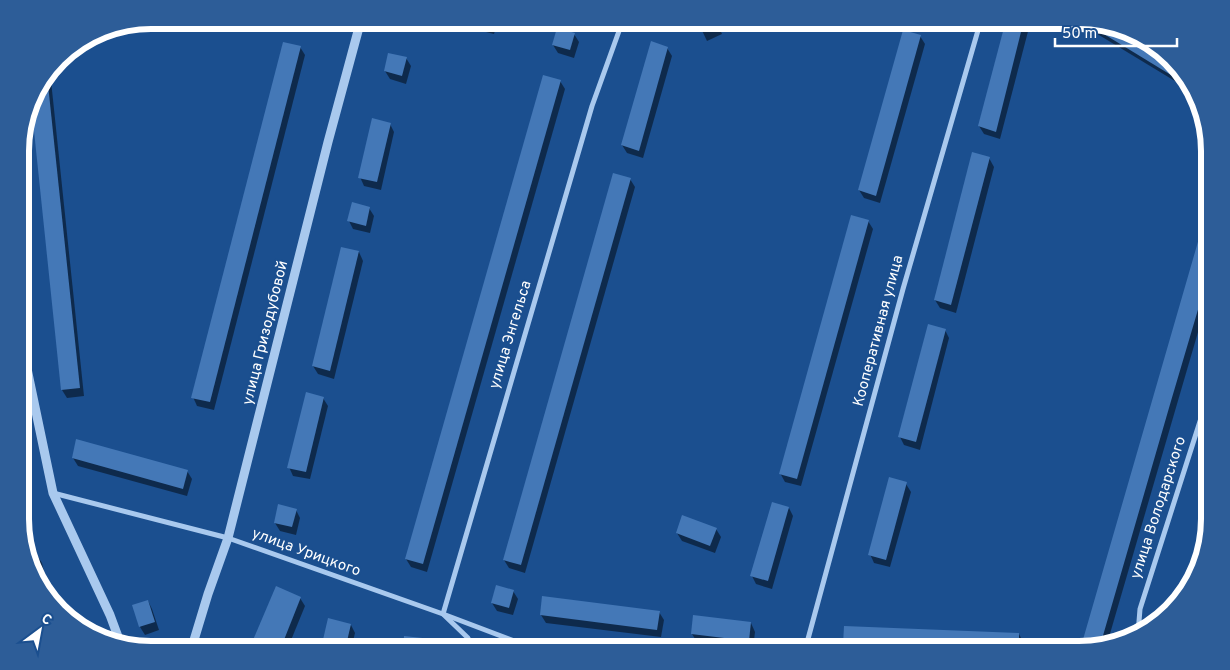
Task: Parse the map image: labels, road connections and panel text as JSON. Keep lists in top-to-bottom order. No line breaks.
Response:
{"streets":{"street":["Кооперативная улица","улица Гризодубовой","улица Энгельса","улица Володарского","улица Урицкого"]},"crossings":[["улица Гризодубовой","улица Урицкого"],["улица Энгельса","улица Урицкого"]],"scale_bar":"50 m","north":"top right"}
